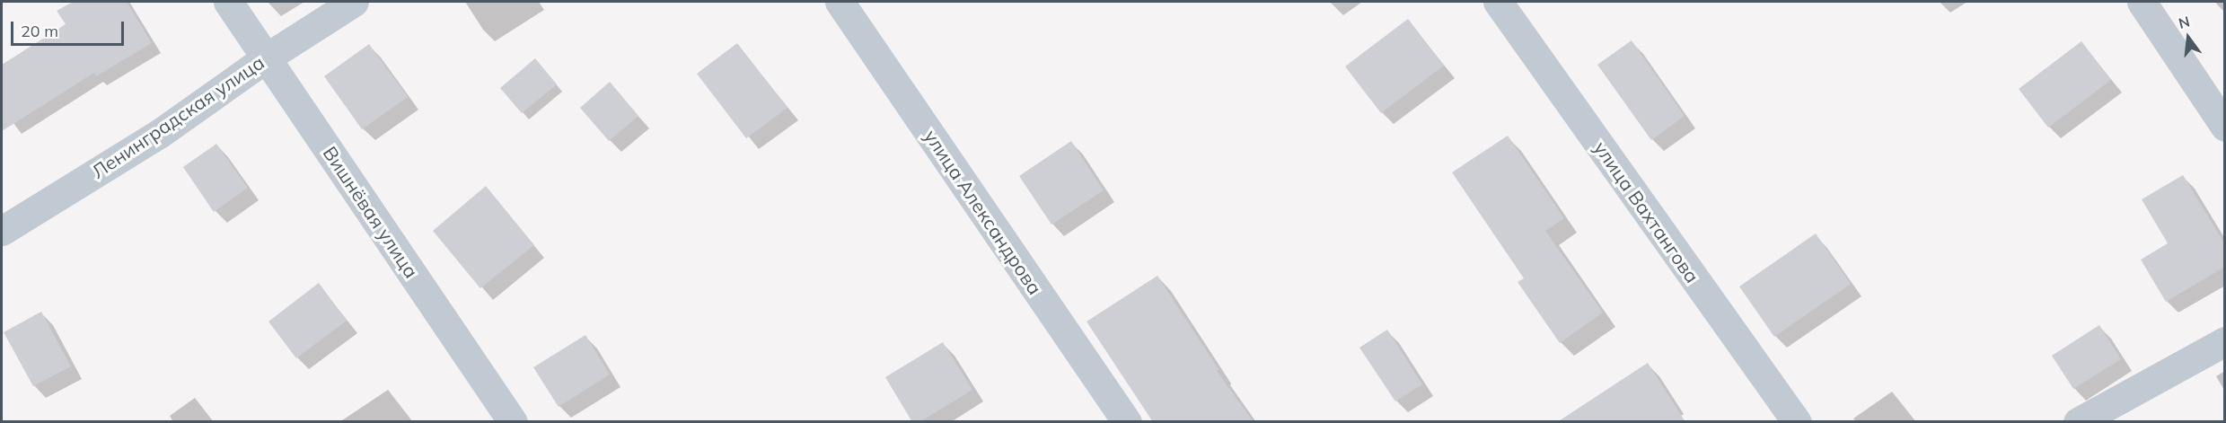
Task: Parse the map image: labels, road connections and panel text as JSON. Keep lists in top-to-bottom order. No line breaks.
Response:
{"streets":{"street":["Ленинградская улица","Вишнёвая улица","улица Александрова","улица Вахтангова"]},"crossings":[["Ленинградская улица","Вишнёвая улица"]],"scale_bar":"20 m","north":"top"}
